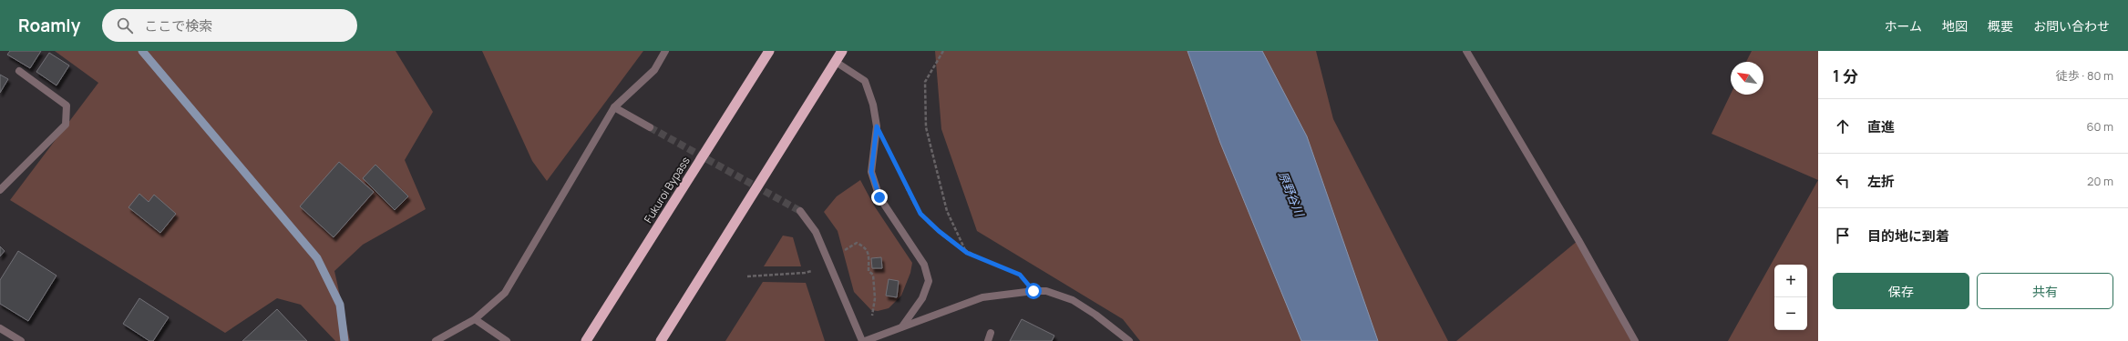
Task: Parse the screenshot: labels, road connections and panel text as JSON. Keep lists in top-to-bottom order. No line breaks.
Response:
{"streets":{"highway":["Fukuroi Bypass"]},"water":["原野谷川"],"north":"top left","page":{"header":"Roamly","search":"ここで検索","nav":["ホーム","地図","概要","お問い合わせ"],"heading":["1 分","徒歩 · 80 m"],"list":[["直進","60 m"],["左折","20 m"],"目的地に到着"],"buttons":["保存","共有"],"map_buttons":["+","−"]}}
